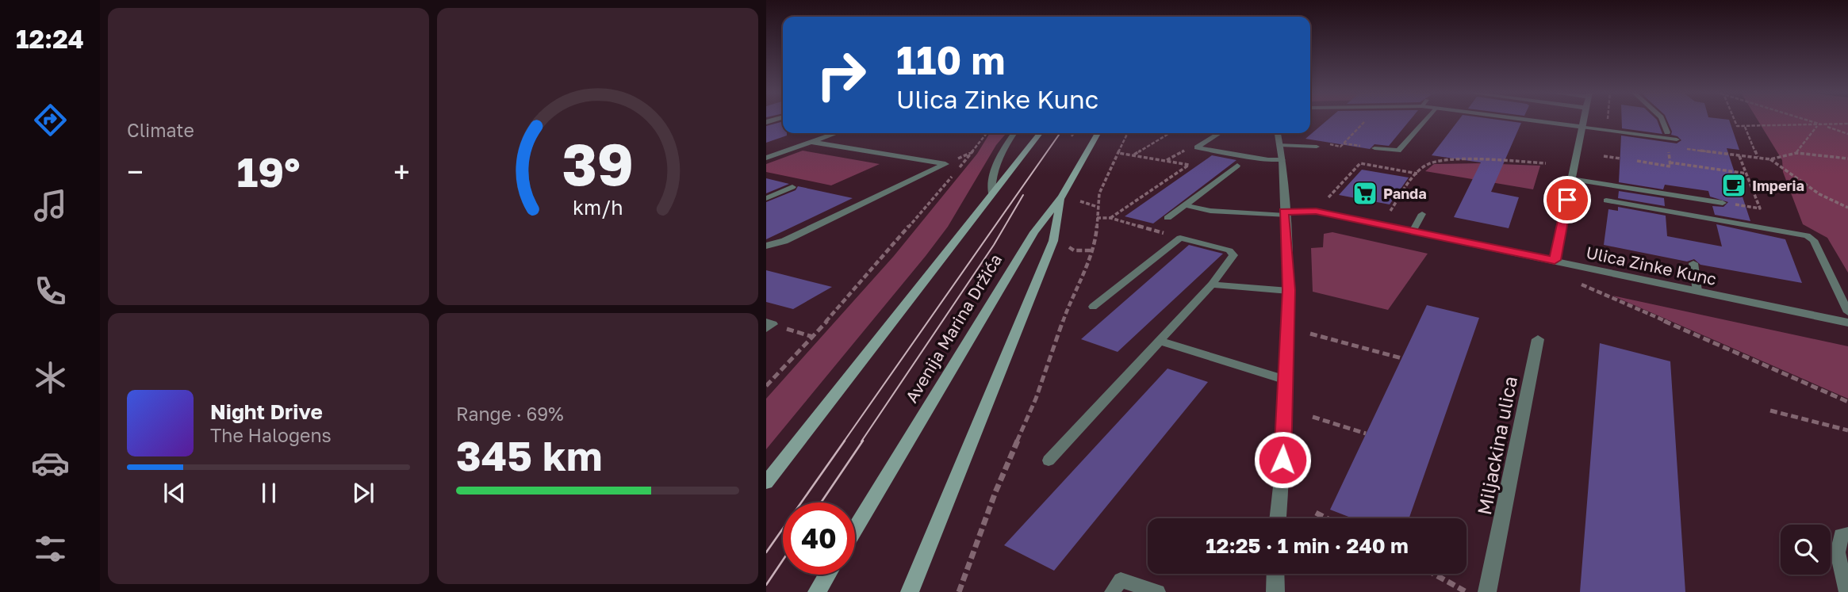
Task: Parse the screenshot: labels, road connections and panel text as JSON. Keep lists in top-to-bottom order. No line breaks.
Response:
{"streets":{"main road":["Avenija Marina Držića"],"street":["Ulica Zinke Kunc","Miljackina ulica"]},"places":{"cafe":["Imperia"],"supermarket":["Panda"]},"page":{"tabs":"12:24","tile":["Climate",["Range · 69%","345 km"]],"turn":["110 m","Ulica Zinke Kunc"],"heat":["−","19°","+"],"song":["Night Drive","The Halogens"],"limit":"40","trip":"12:25 · 1 min · 240 m","gauge":["39","km/h"]}}
